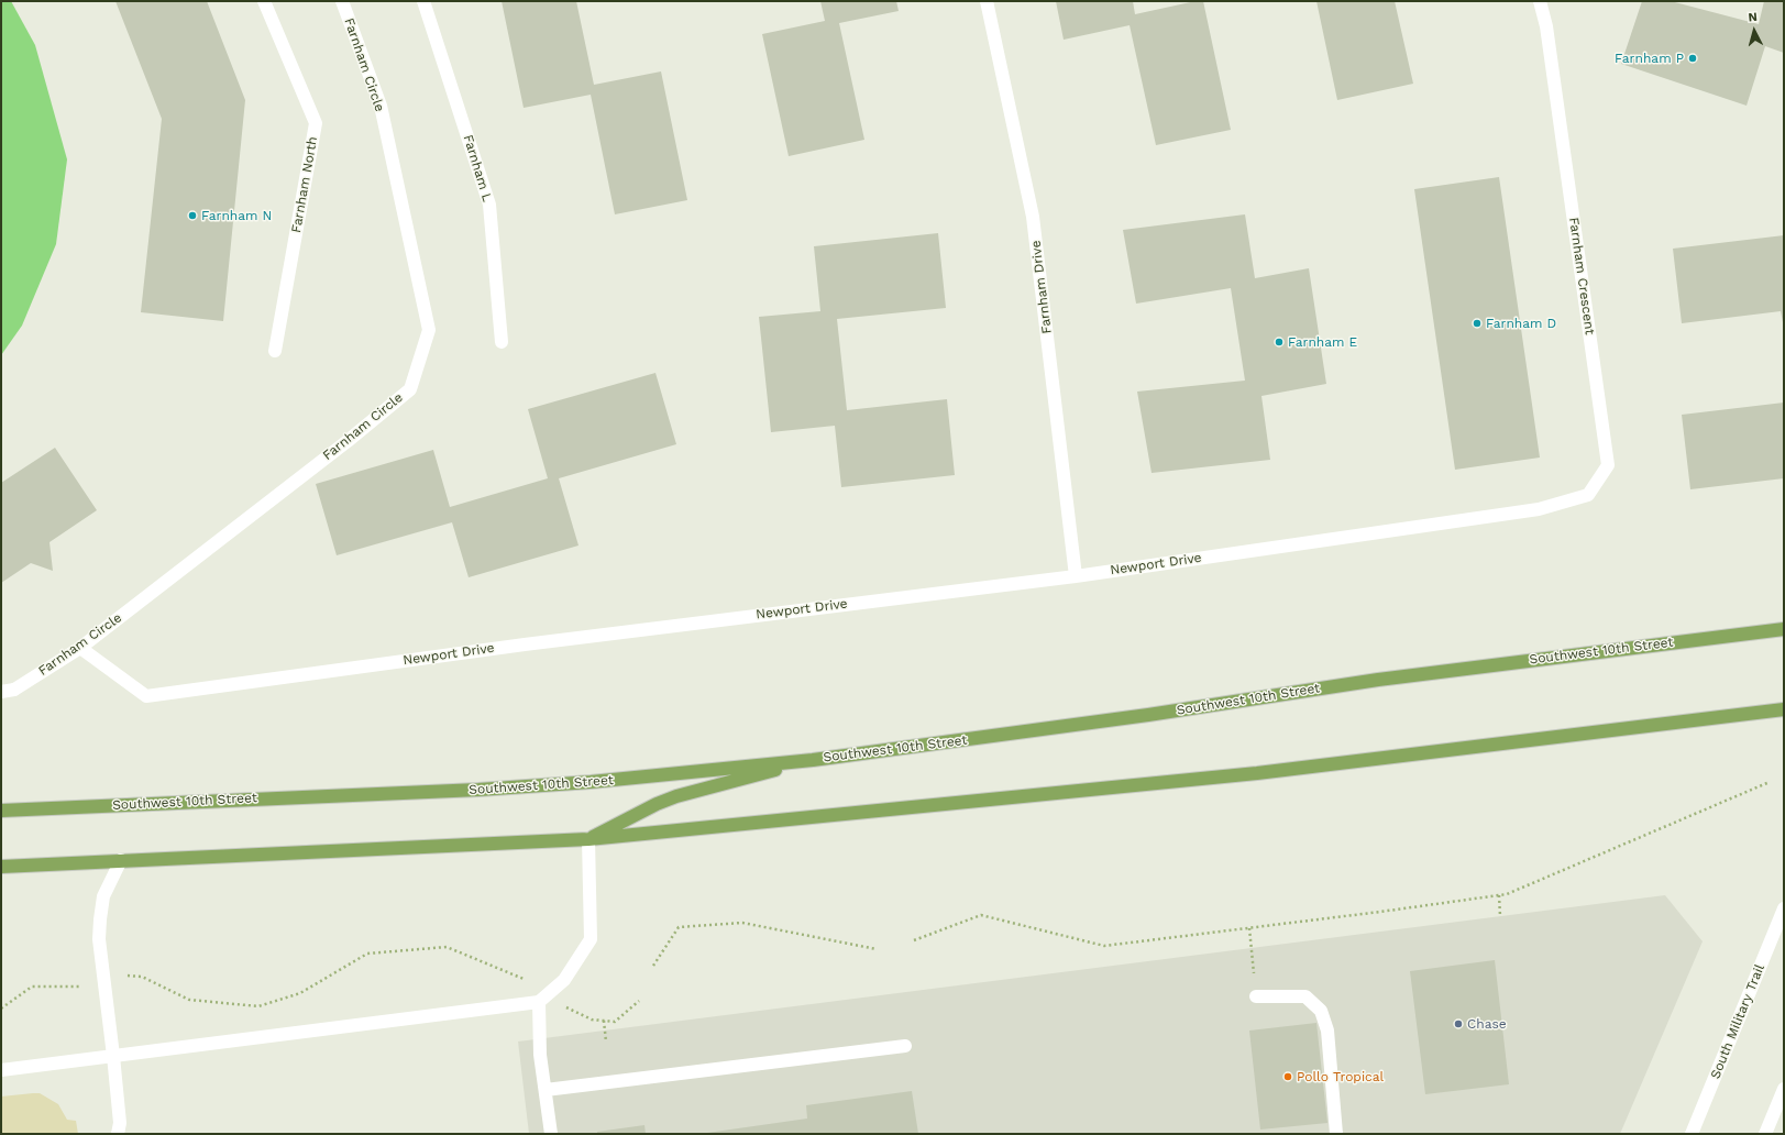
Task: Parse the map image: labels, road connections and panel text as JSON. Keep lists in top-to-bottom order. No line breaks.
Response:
{"streets":{"main road":["Southwest 10th Street"],"street":["Farnham Circle","Farnham L","Farnham North","Farnham Crescent","Farnham Drive","Newport Drive","South Military Trail"]},"crossings":[["Farnham Circle","Newport Drive"],["Farnham Crescent","Newport Drive"],["Farnham Drive","Newport Drive"]],"places":["Farnham P","Farnham N","Farnham D","Farnham E","Chase","Pollo Tropical"],"north":"top"}
